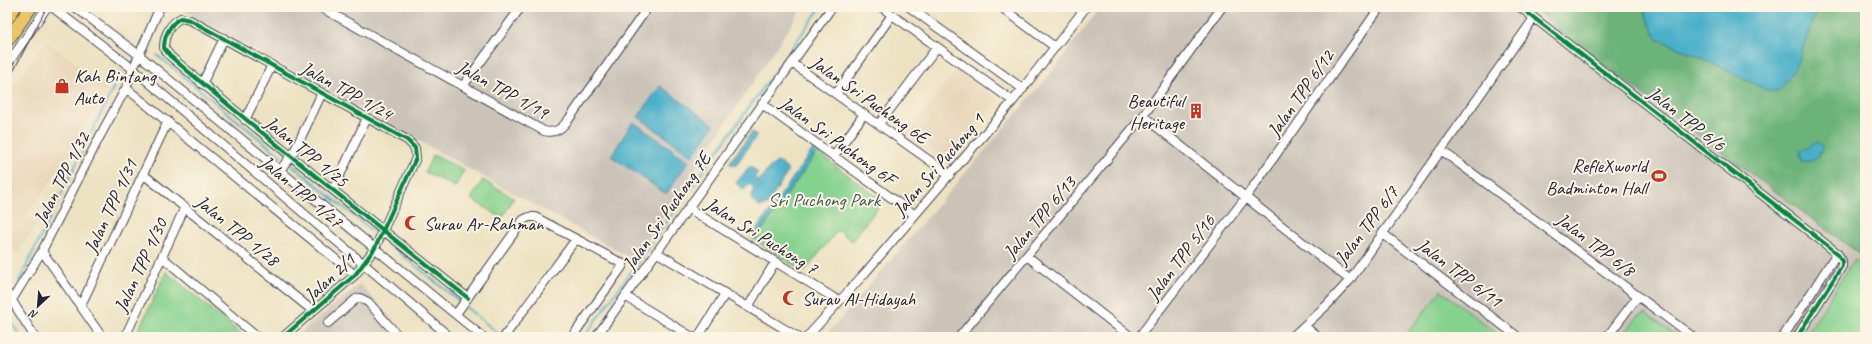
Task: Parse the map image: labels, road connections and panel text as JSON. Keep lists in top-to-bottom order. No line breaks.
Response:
{"streets":{"street":["Jalan TPP 1/19","Jalan TPP 1/24","Jalan TPP 6/12","Jalan Sri Puchong 6E","Jalan TPP 6/6","Jalan Sri Puchong 6F","Jalan TPP 1/25","Jalan Sri Puchong 1","Jalan TPP 1/32","Jalan TPP 1/27","Jalan TPP 1/31","Jalan Sri Puchong 7E","Jalan TPP 6/13","Jalan TPP 6/7","Jalan TPP 1/28","Jalan Sri Puchong 7","Jalan TPP 6/8","Jalan TPP 5/16","Jalan TPP 1/30","Jalan TPP 6/11","Jalan 2/1"]},"crossings":[["Jalan TPP 1/24","Jalan TPP 1/25"],["Jalan TPP 1/24","Jalan 2/1"],["Jalan TPP 6/12","Jalan TPP 6/7"],["Jalan TPP 6/12","Jalan TPP 5/16"],["Jalan Sri Puchong 6E","Jalan Sri Puchong 1"],["Jalan Sri Puchong 6E","Jalan Sri Puchong 7E"],["Jalan TPP 6/6","Jalan TPP 6/7"],["Jalan Sri Puchong 6F","Jalan Sri Puchong 1"],["Jalan Sri Puchong 6F","Jalan Sri Puchong 7E"],["Jalan TPP 1/25","Jalan 2/1"],["Jalan Sri Puchong 1","Jalan Sri Puchong 7"],["Jalan TPP 1/32","Jalan TPP 1/27"],["Jalan TPP 1/27","Jalan TPP 1/31"],["Jalan TPP 1/27","Jalan 2/1"],["Jalan TPP 1/31","Jalan TPP 1/28"],["Jalan Sri Puchong 7E","Jalan Sri Puchong 7"],["Jalan TPP 6/13","Jalan TPP 6/7"],["Jalan TPP 6/7","Jalan TPP 6/8"],["Jalan TPP 6/7","Jalan TPP 5/16"],["Jalan TPP 6/7","Jalan TPP 6/11"],["Jalan TPP 1/28","Jalan TPP 1/30"],["Jalan TPP 1/28","Jalan 2/1"]],"parks":["Sri Puchong Park"],"places":{"shop":["Kah Bintang Auto"],"building":["Beautiful Heritage"],"sports":["RefleXworld Badminton Hall"],"mosque":["Surau Ar-Rahman","Surau Al-Hidayah"]},"north":"bottom left"}
